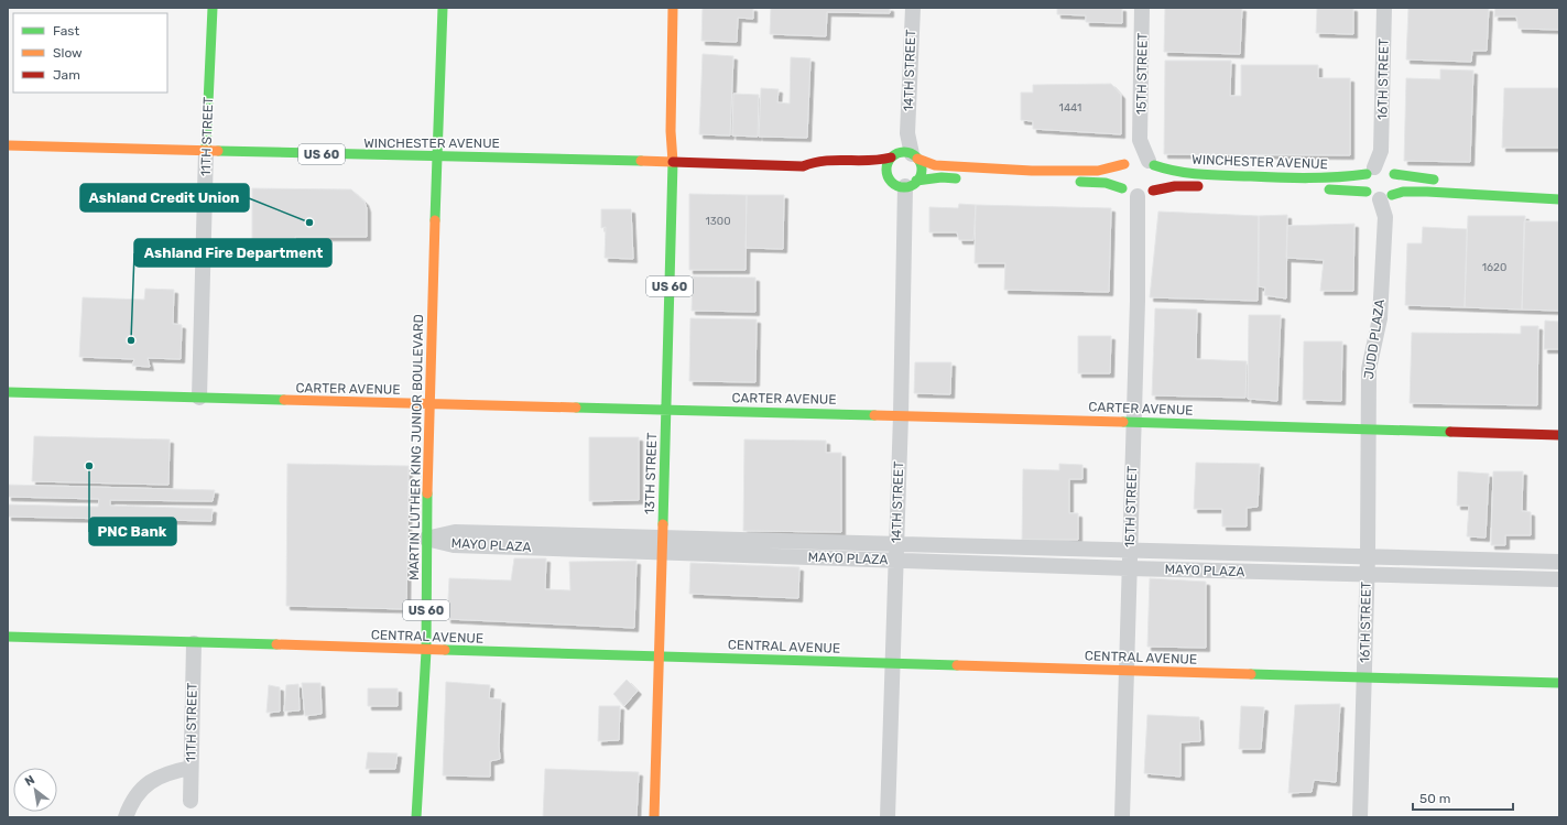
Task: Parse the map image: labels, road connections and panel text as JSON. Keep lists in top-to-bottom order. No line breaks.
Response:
{"streets":{"main road":["11TH STREET","WINCHESTER AVENUE","US 60","CARTER AVENUE","MARTIN LUTHER KING JUNIOR BOULEVARD","13TH STREET","CENTRAL AVENUE"],"street":["14TH STREET","15TH STREET","16TH STREET","JUDD PLAZA","MAYO PLAZA"]},"crossings":[["14TH STREET","WINCHESTER AVENUE"],["14TH STREET","CARTER AVENUE"],["14TH STREET","MAYO PLAZA"],["14TH STREET","CENTRAL AVENUE"],["15TH STREET","WINCHESTER AVENUE"],["15TH STREET","CARTER AVENUE"],["15TH STREET","MAYO PLAZA"],["15TH STREET","CENTRAL AVENUE"],["16TH STREET","WINCHESTER AVENUE"],["16TH STREET","JUDD PLAZA"],["16TH STREET","CARTER AVENUE"],["16TH STREET","MAYO PLAZA"],["16TH STREET","CENTRAL AVENUE"],["11TH STREET","WINCHESTER AVENUE"],["11TH STREET","CARTER AVENUE"],["11TH STREET","CENTRAL AVENUE"],["WINCHESTER AVENUE","JUDD PLAZA"],["WINCHESTER AVENUE","MARTIN LUTHER KING JUNIOR BOULEVARD"],["WINCHESTER AVENUE","13TH STREET"],["JUDD PLAZA","CARTER AVENUE"],["CARTER AVENUE","MARTIN LUTHER KING JUNIOR BOULEVARD"],["CARTER AVENUE","13TH STREET"],["MARTIN LUTHER KING JUNIOR BOULEVARD","MAYO PLAZA"],["MARTIN LUTHER KING JUNIOR BOULEVARD","CENTRAL AVENUE"],["13TH STREET","MAYO PLAZA"],["13TH STREET","CENTRAL AVENUE"]],"places":["Ashland Credit Union","Ashland Fire Department","PNC Bank"],"house_numbers":["1441","1300","1620"],"legend":["Fast","Slow","Jam"],"scale_bar":"50 m","north":"top left"}
